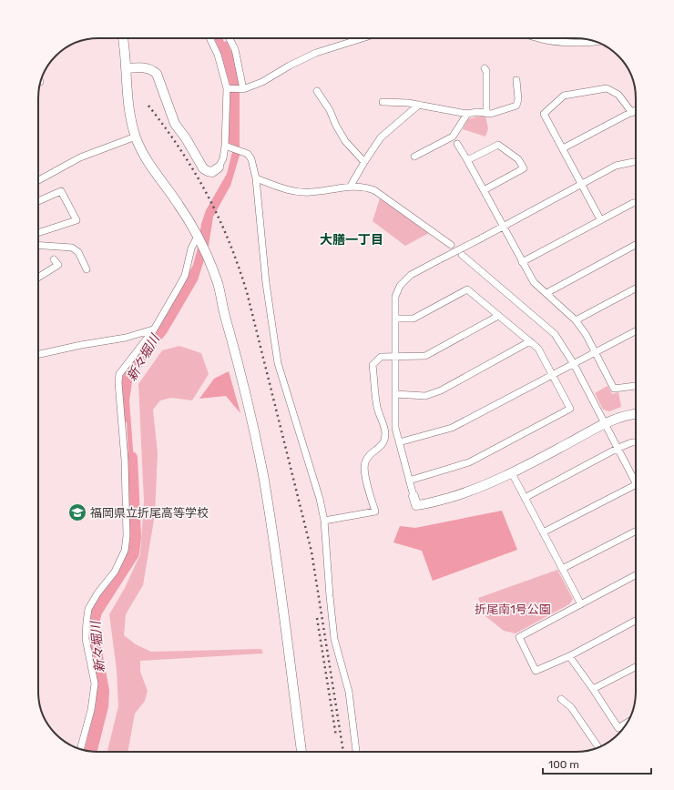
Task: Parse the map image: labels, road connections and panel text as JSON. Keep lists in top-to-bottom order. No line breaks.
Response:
{"districts":["大膳一丁目"],"water":["新々堀川"],"parks":["折尾南1号公園"],"places":{"school or university":["福岡県立折尾高等学校"]},"scale_bar":"100 m"}
